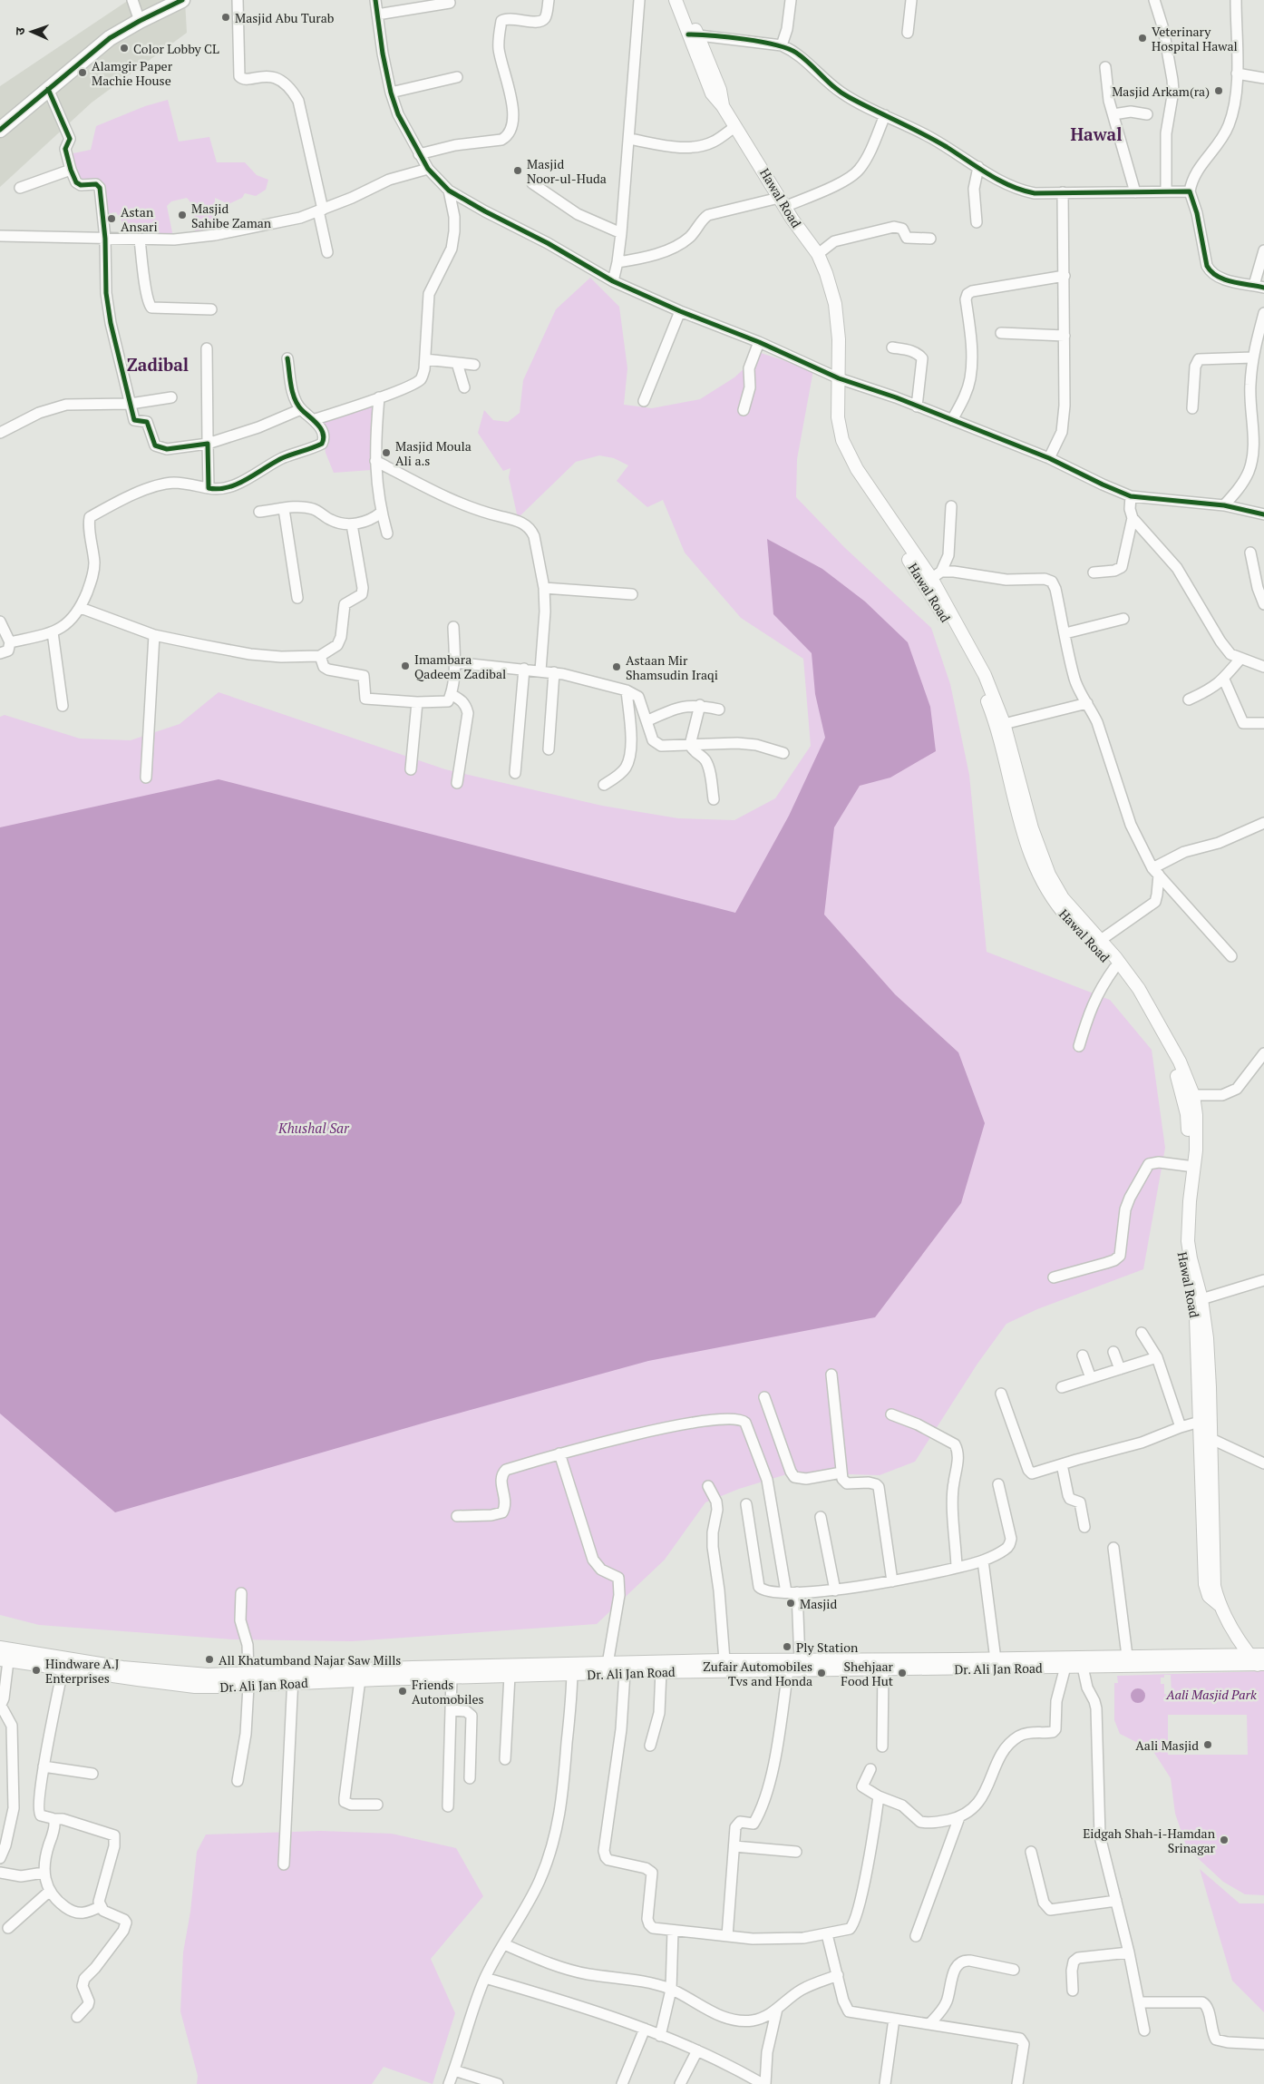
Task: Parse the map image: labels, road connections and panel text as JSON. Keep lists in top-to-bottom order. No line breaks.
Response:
{"streets":{"main road":["Hawal Road","Dr. Ali Jan Road"]},"crossings":[["Hawal Road","Dr. Ali Jan Road"]],"districts":["Hawal","Zadibal"],"water":["Khushal Sar"],"parks":["Aali Masjid Park"],"places":["Masjid Abu Turab","Veterinary Hospital Hawal","Color Lobby CL","Alamgir Paper Machie House","Masjid Arkam(ra)","Masjid Noor-ul-Huda","Masjid Sahibe Zaman","Astan Ansari","Masjid Moula Ali a.s","Imambara Qadeem Zadibal","Astaan Mir Shamsudin Iraqi","Masjid","Ply Station","All Khatumband Najar Saw Mills","Hindware A.J Enterprises","Zufair Automobiles Tvs and Honda","Shehjaar Food Hut","Friends Automobiles","Aali Masjid","Eidgah Shah-i-Hamdan Srinagar"],"north":"left"}
